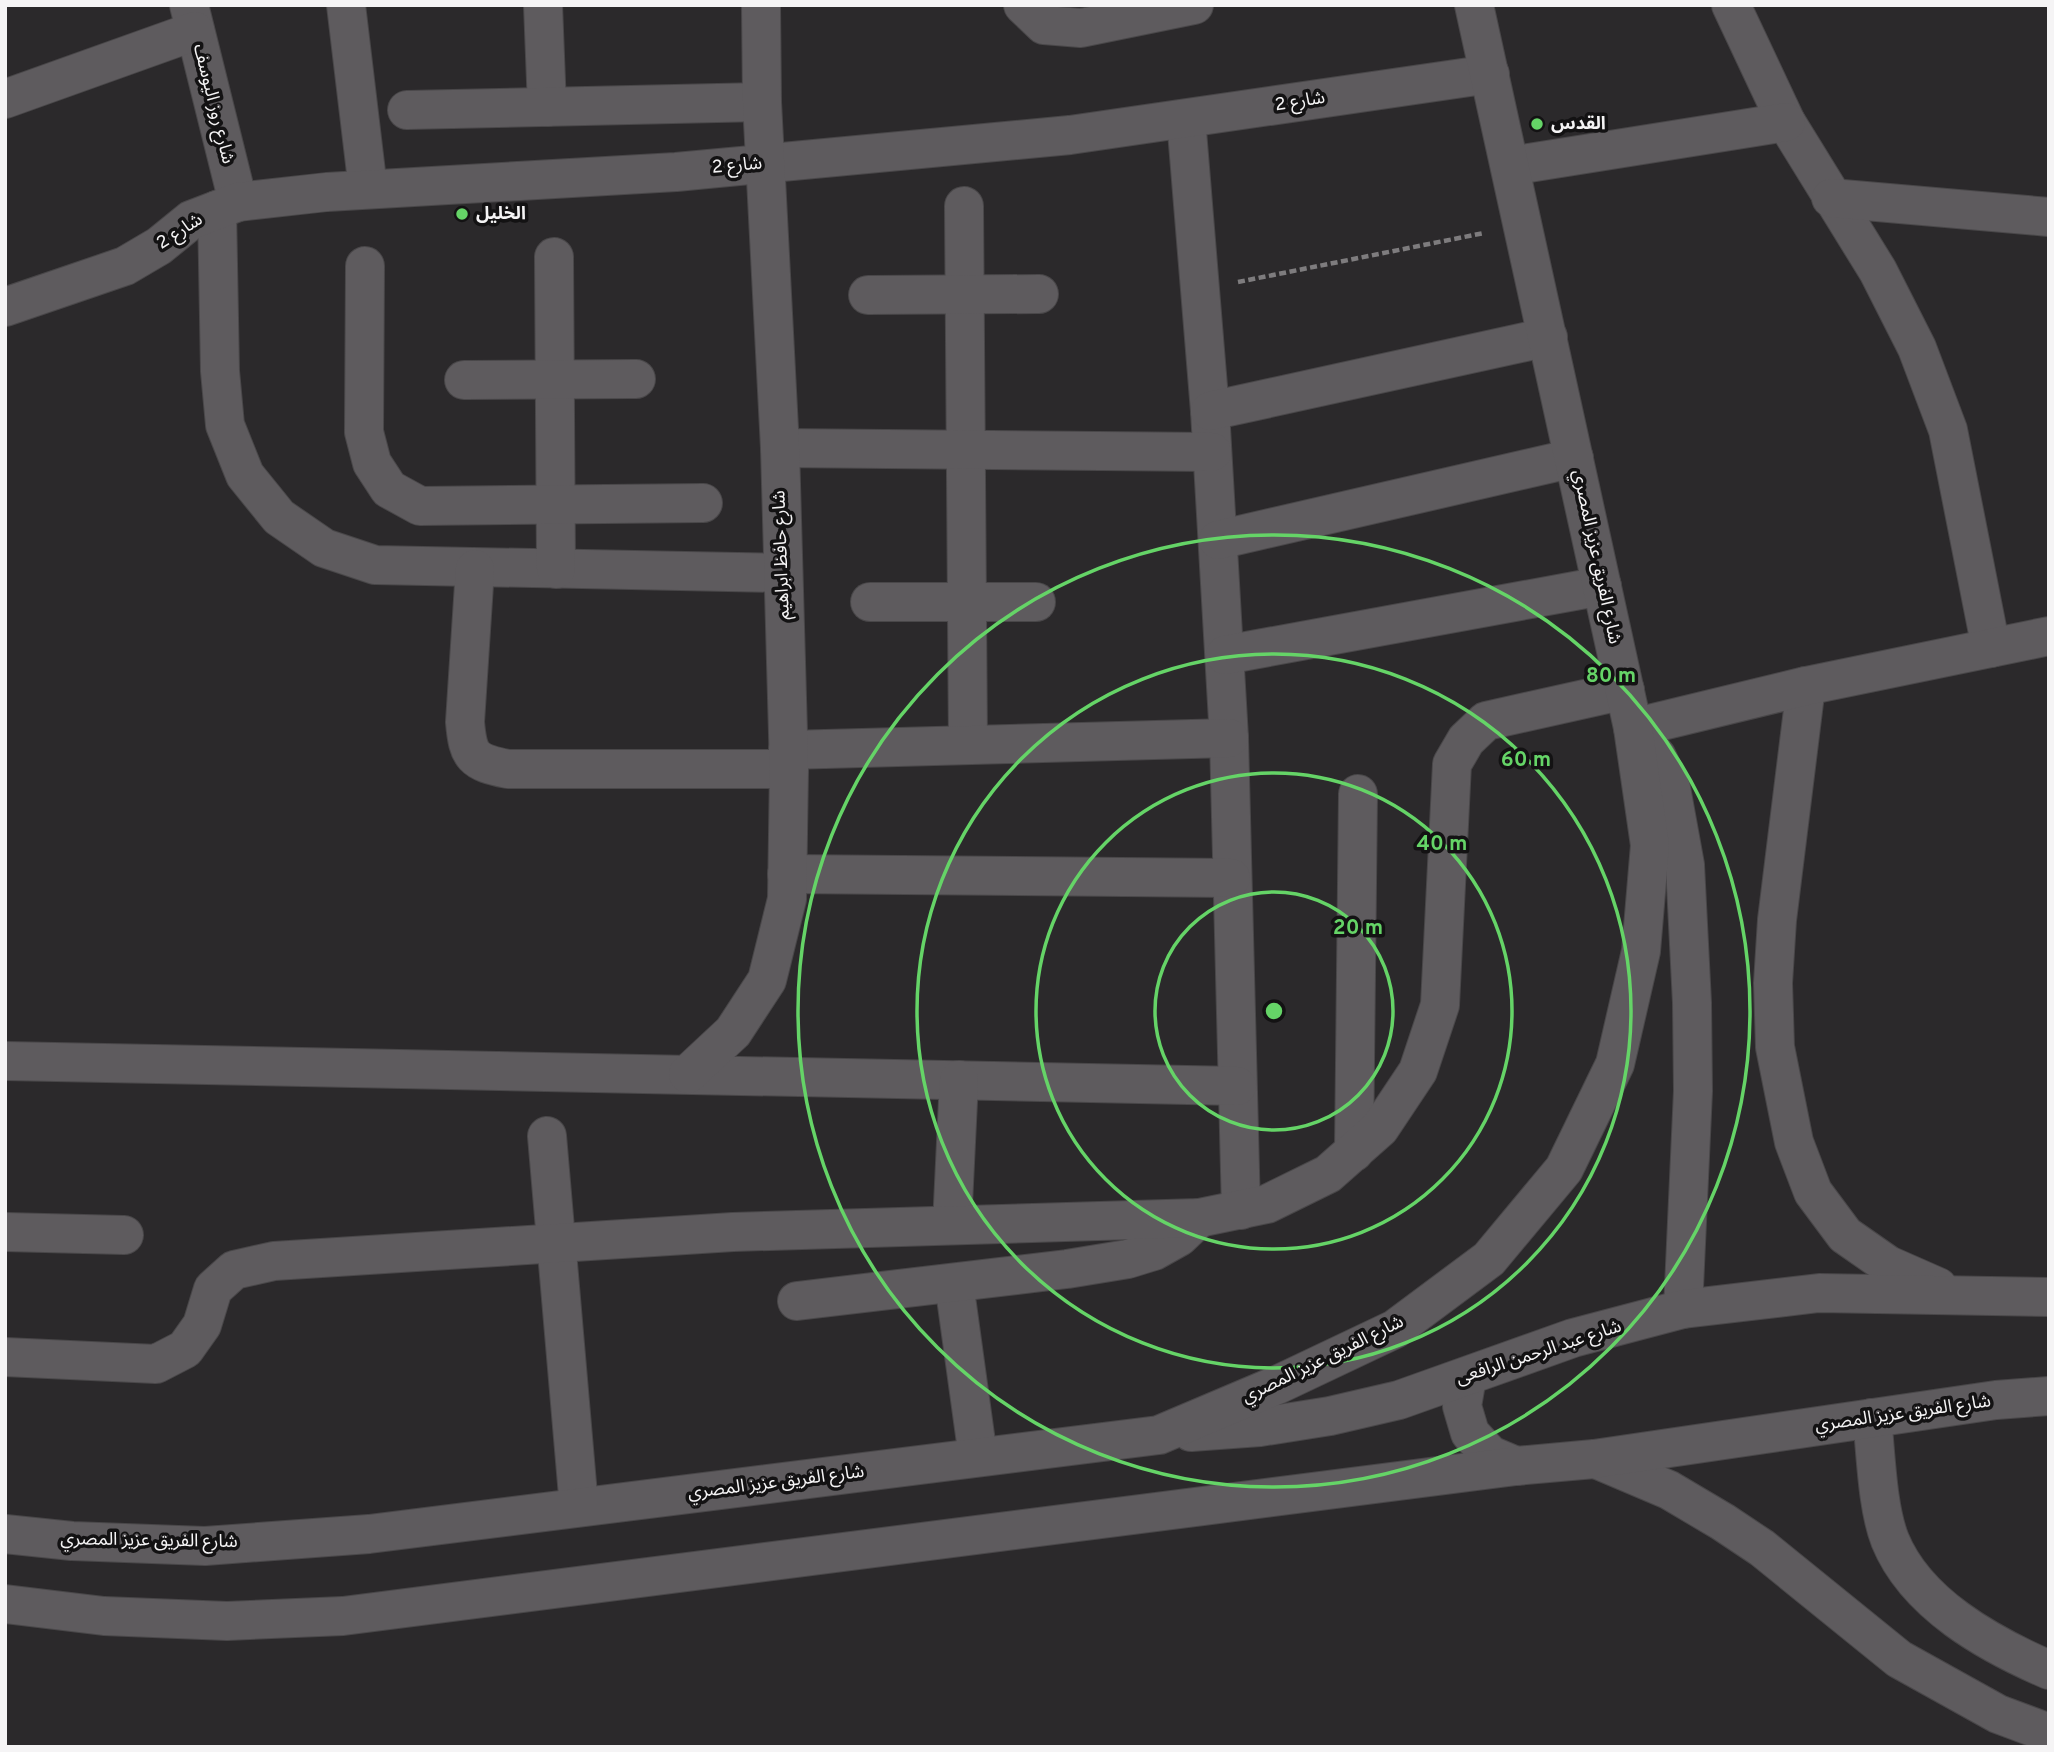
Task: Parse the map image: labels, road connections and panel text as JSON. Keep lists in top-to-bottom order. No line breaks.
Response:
{"streets":{"street":["شارع 2","شارع روز اليوسف","شارع حافظ ابراهيم","شارع الفريق عزيز المصري","شارع عبد الرحمن الرافعى"]},"crossings":[["شارع 2","شارع روز اليوسف"],["شارع 2","شارع حافظ ابراهيم"],["شارع 2","شارع الفريق عزيز المصري"],["شارع روز اليوسف","شارع حافظ ابراهيم"],["شارع الفريق عزيز المصري","شارع عبد الرحمن الرافعى"]],"places":["القدس","الخليل"],"rings":["80 m","60 m","40 m","20 m"]}
